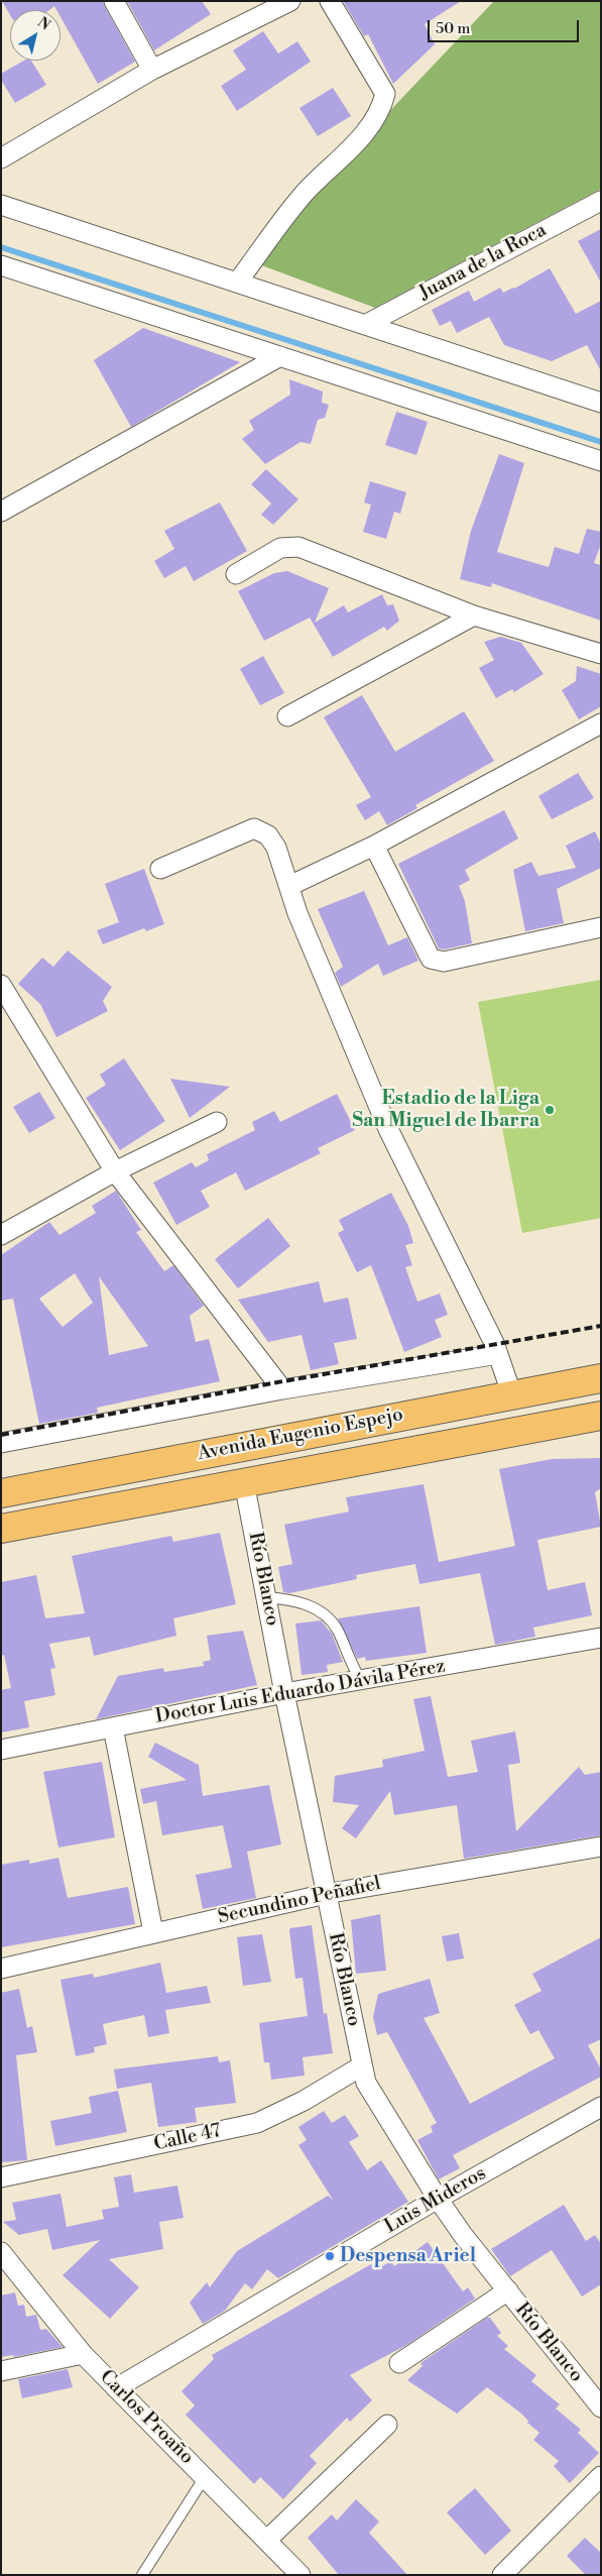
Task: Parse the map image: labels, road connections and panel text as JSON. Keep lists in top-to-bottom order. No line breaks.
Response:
{"streets":{"main road":["Avenida Eugenio Espejo"],"street":["Juana de la Roca","Río Blanco","Doctor Luis Eduardo Dávila Pérez","Secundino Peñafiel","Calle 47","Luis Mideros","Carlos Proaño"]},"crossings":[["Avenida Eugenio Espejo","Río Blanco"],["Río Blanco","Doctor Luis Eduardo Dávila Pérez"],["Río Blanco","Secundino Peñafiel"],["Río Blanco","Calle 47"],["Río Blanco","Luis Mideros"],["Luis Mideros","Carlos Proaño"]],"places":["Estadio de la Liga San Miguel de Ibarra","Despensa Ariel"],"scale_bar":"50 m","north":"top right"}
